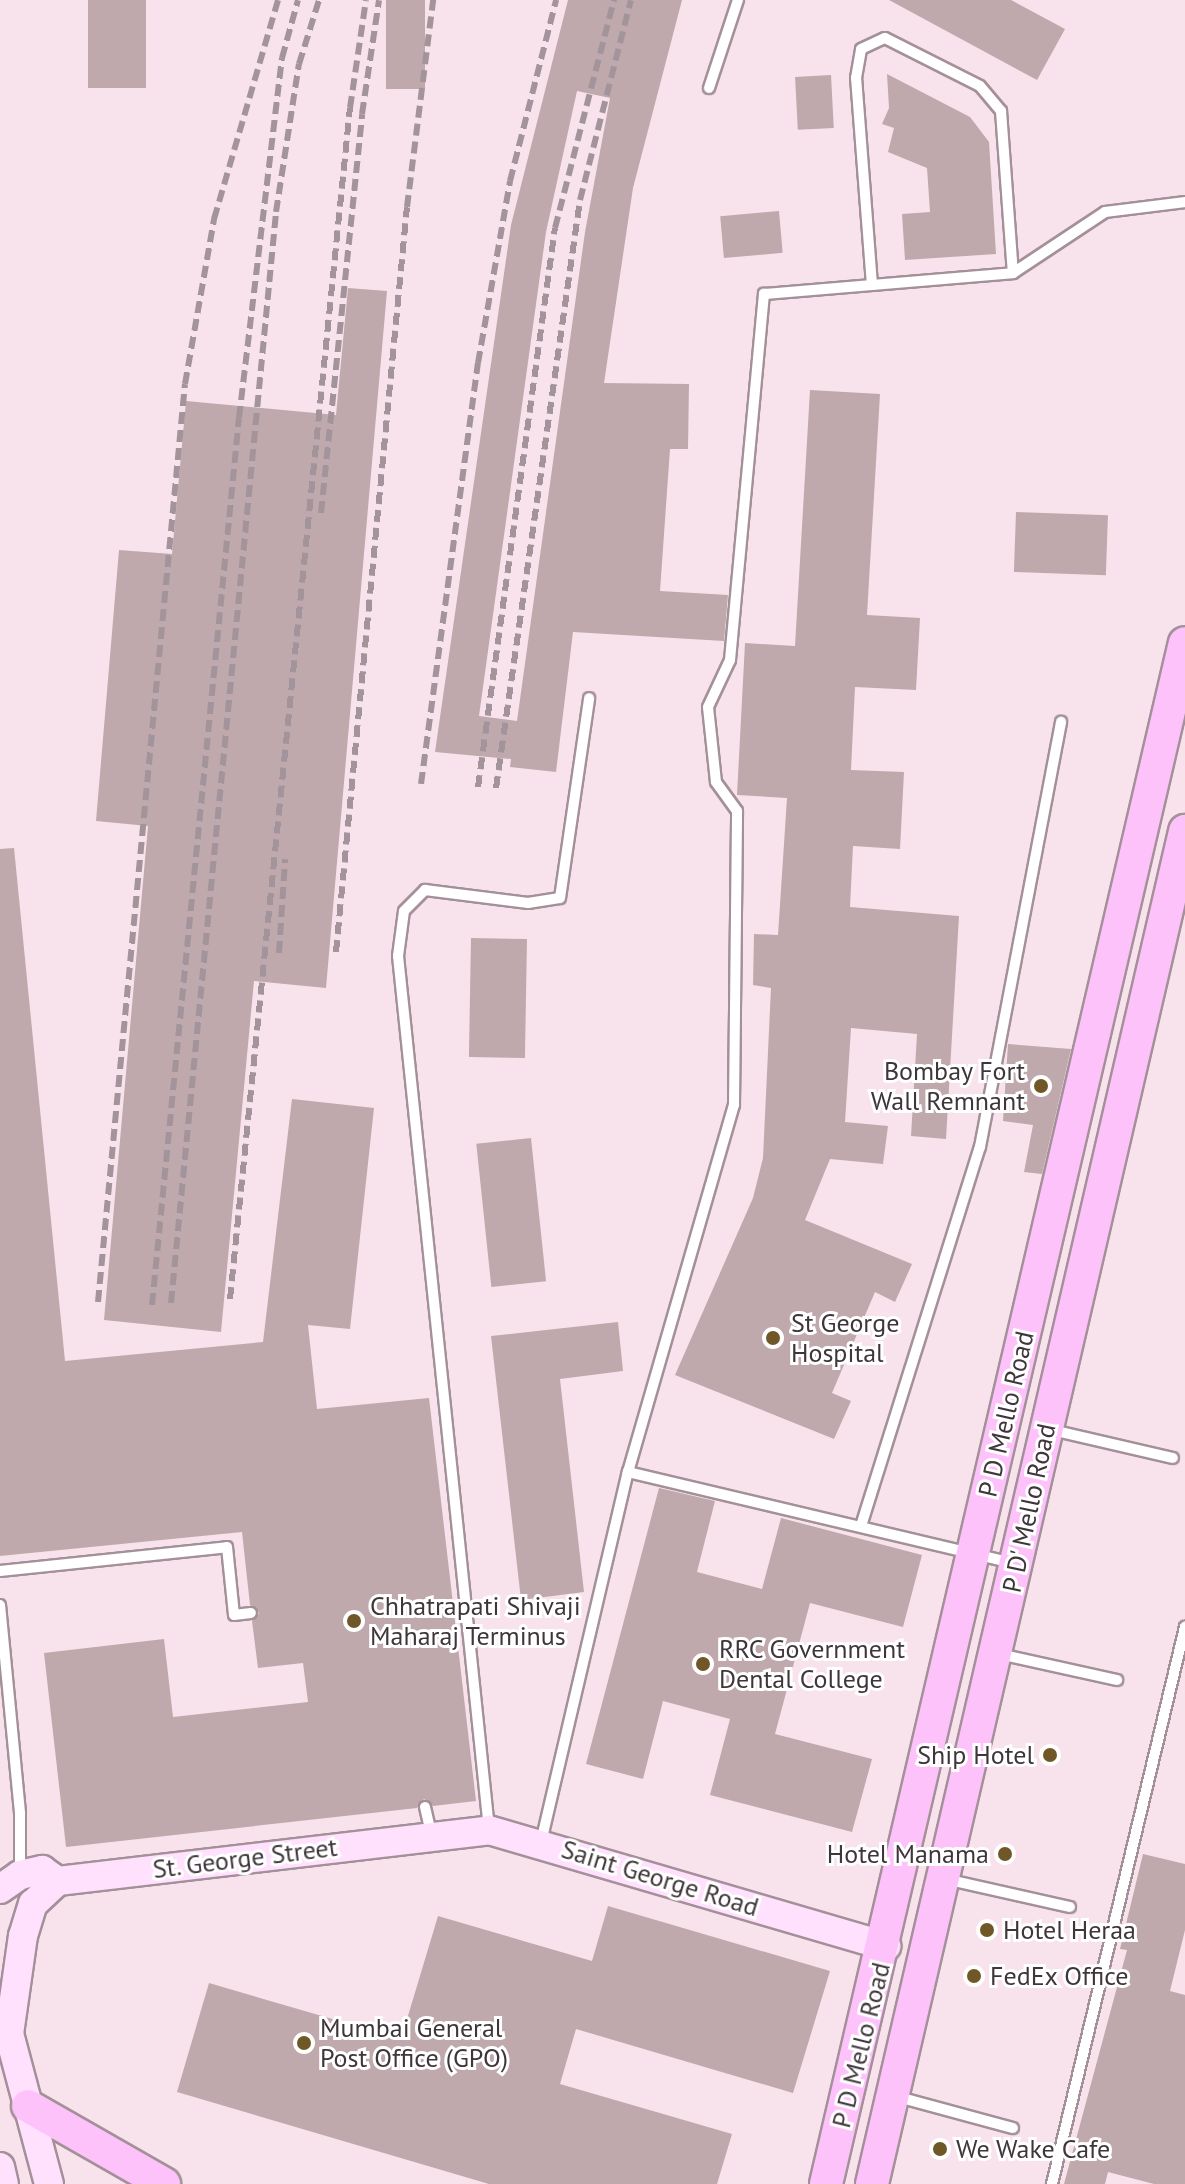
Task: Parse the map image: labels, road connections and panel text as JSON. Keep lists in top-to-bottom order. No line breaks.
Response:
{"streets":{"main road":["P D Mello Road","P D' Mello Road","St. George Street","Saint George Road"]},"crossings":[["P D Mello Road","Saint George Road"],["St. George Street","Saint George Road"]],"places":["Bombay Fort Wall Remnant","St George Hospital","Chhatrapati Shivaji Maharaj Terminus","RRC Government Dental College","Ship Hotel","Hotel Manama","Hotel Heraa","FedEx Office","Mumbai General Post Office (GPO)","We Wake Cafe"]}
